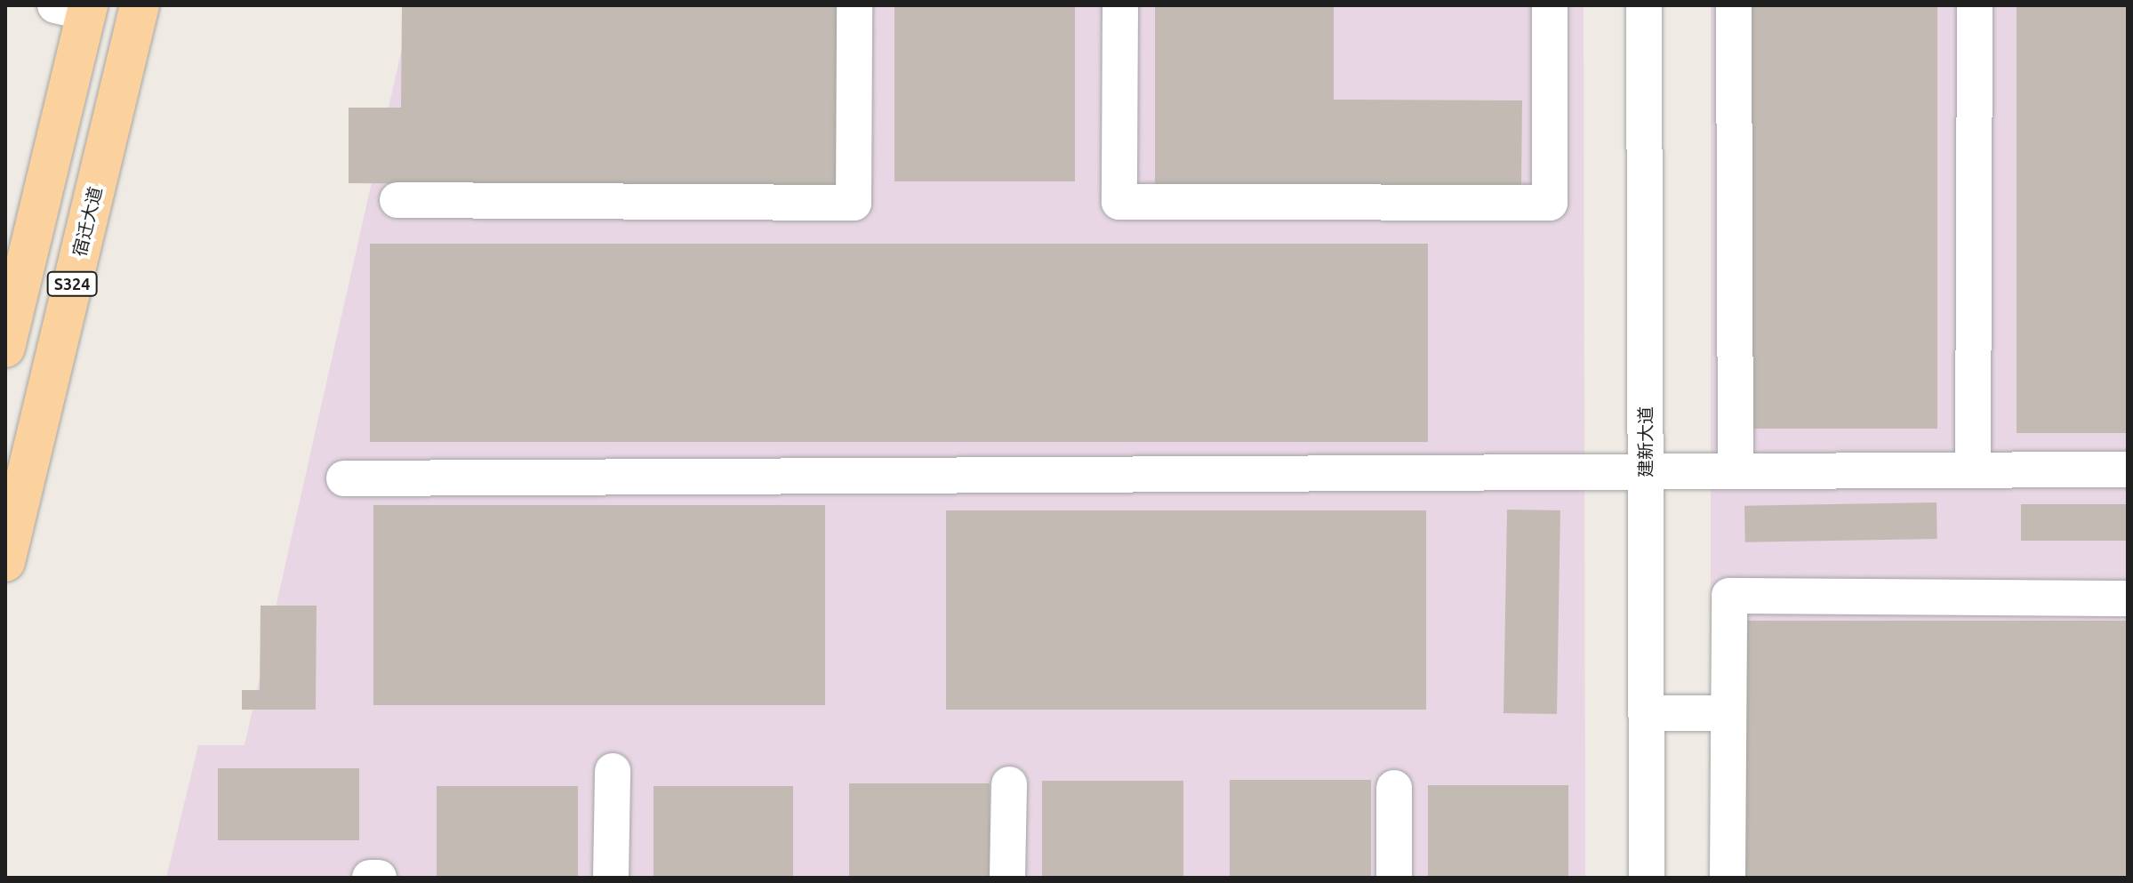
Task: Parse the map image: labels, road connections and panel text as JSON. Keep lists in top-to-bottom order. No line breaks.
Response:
{"streets":{"main road":["宿迁大道","S324"],"street":["建新大道"]}}
